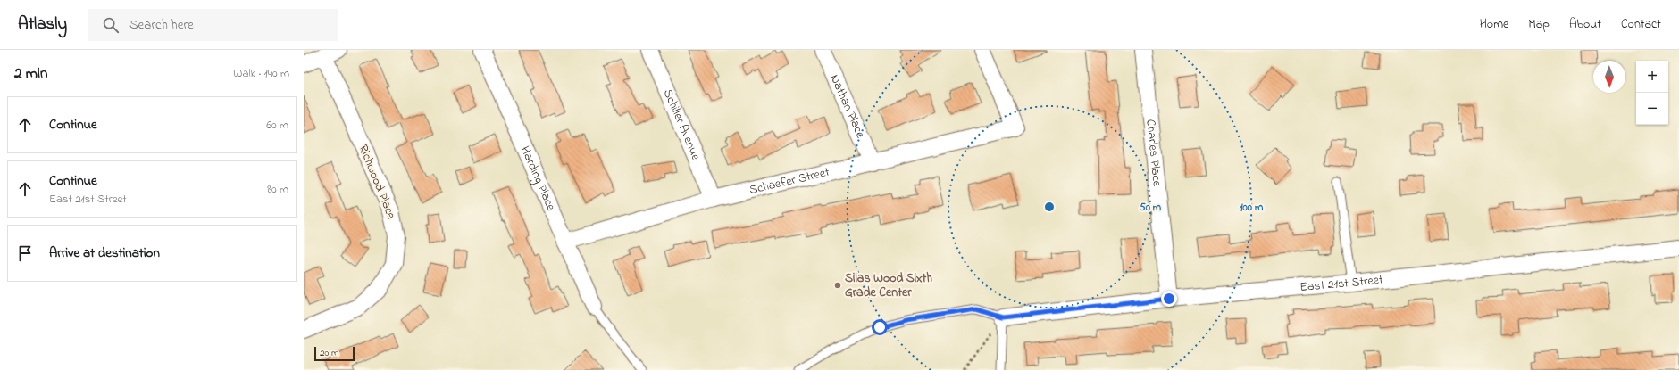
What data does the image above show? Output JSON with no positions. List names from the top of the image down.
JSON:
{
  "streets": {
    "street": [
      "Nathan Place",
      "Schiller Avenue",
      "Charles Place",
      "Harding Place",
      "Richwood Place",
      "Schaefer Street",
      "East 21st Street"
    ]
  },
  "crossings": [
    ["Nathan Place", "Schaefer Street"],
    ["Schiller Avenue", "Schaefer Street"],
    ["Charles Place", "East 21st Street"],
    ["Harding Place", "Schaefer Street"]
  ],
  "places": ["Silas Wood Sixth Grade Center"],
  "scale_bar": "20 m",
  "north": "bottom",
  "page": {
    "header": "Atlasly",
    "search": "Search here",
    "nav": [
      "Home",
      "Map",
      "About",
      "Contact"
    ],
    "heading": ["2 min", "Walk · 140 m"],
    "map_buttons": ["+", "−"],
    "list": [
      ["Continue", "60 m"],
      ["Continue", "East 21st Street", "80 m"],
      "Arrive at destination"
    ],
    "scale": "20 m"
  },
  "rings": ["50 m", "100 m"]
}
